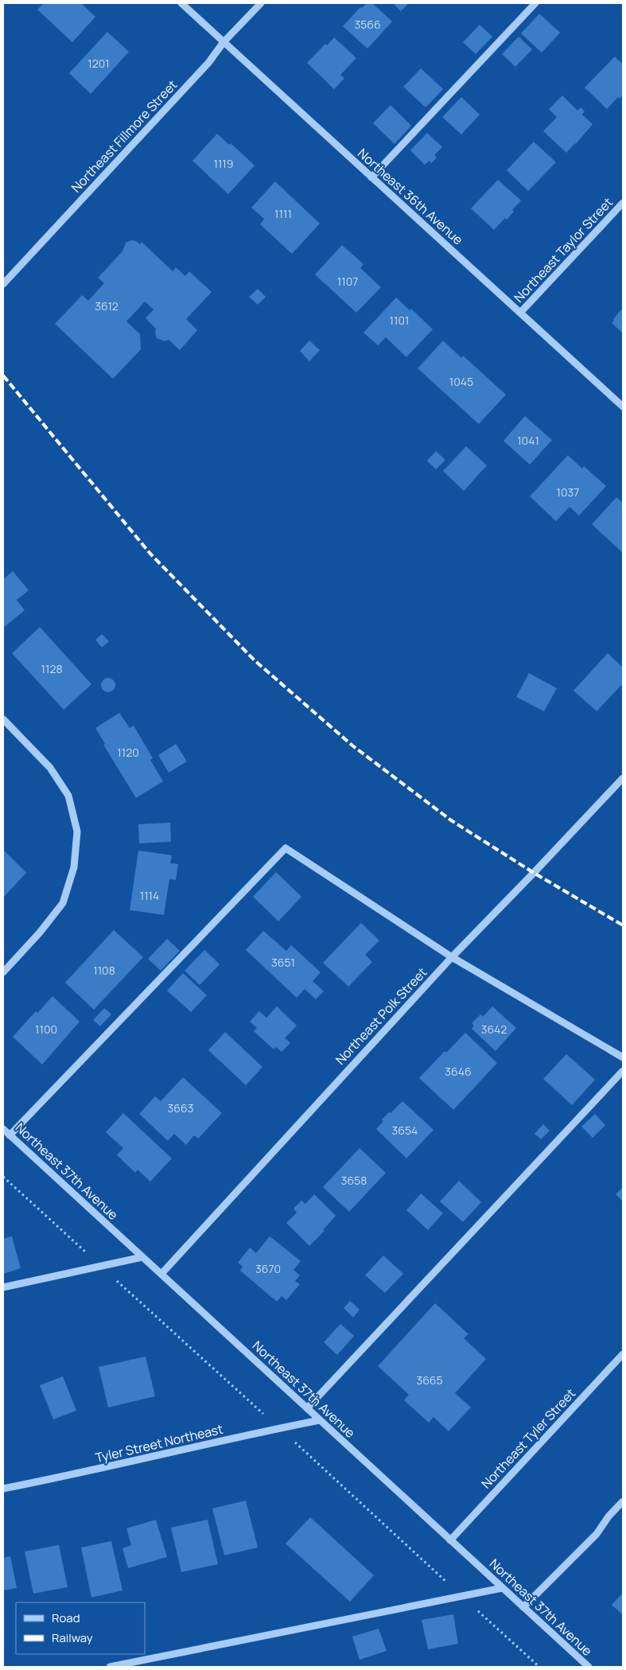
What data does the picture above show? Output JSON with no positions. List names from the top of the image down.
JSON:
{
  "streets": {
    "street": [
      "Northeast Fillmore Street",
      "Northeast 36th Avenue",
      "Northeast Taylor Street",
      "Northeast Polk Street",
      "Northeast 37th Avenue",
      "Northeast Tyler Street",
      "Tyler Street Northeast"
    ]
  },
  "crossings": [
    ["Northeast Fillmore Street", "Northeast 36th Avenue"],
    ["Northeast 36th Avenue", "Northeast Taylor Street"],
    ["Northeast Polk Street", "Northeast 37th Avenue"],
    ["Northeast 37th Avenue", "Northeast Tyler Street"],
    ["Northeast 37th Avenue", "Tyler Street Northeast"]
  ],
  "house_numbers": [
    "3566",
    "1201",
    "1119",
    "1111",
    "1107",
    "3612",
    "1101",
    "1045",
    "1041",
    "1037",
    "1128",
    "1120",
    "1114",
    "3651",
    "1108",
    "1100",
    "3642",
    "3646",
    "3663",
    "3654",
    "3658",
    "3670",
    "3665"
  ],
  "legend": ["Road", "Railway"]
}
